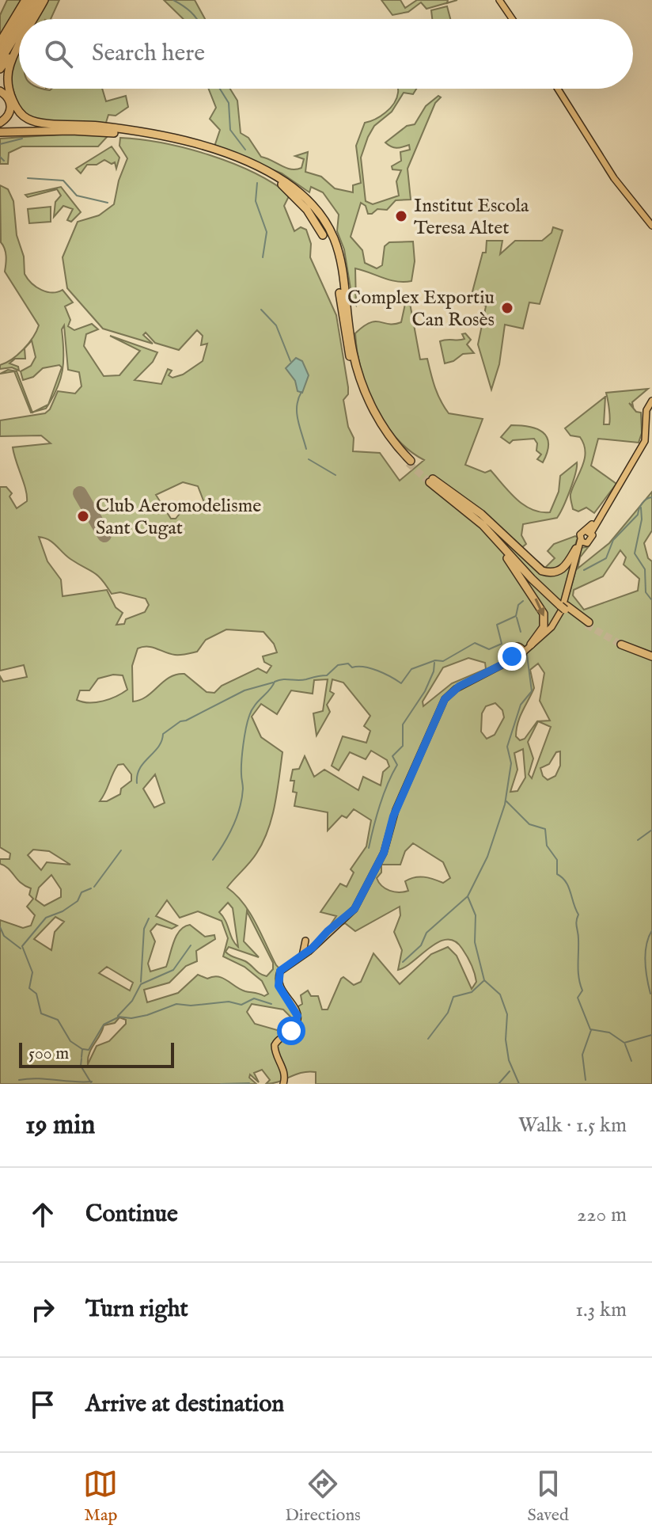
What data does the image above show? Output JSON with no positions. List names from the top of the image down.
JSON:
{
  "places": ["Institut Escola Teresa Altet", "Complex Exportiu Can Rosès", "Club Aeromodelisme Sant Cugat"],
  "scale_bar": "500 m",
  "page": {
    "search": "Search here",
    "scale": "500 m",
    "heading": ["19 min", "Walk · 1.5 km"],
    "list": [
      ["Continue", "220 m"],
      ["Turn right", "1.3 km"],
      "Arrive at destination"
    ],
    "nav": ["Map", "Directions", "Saved"]
  }
}
